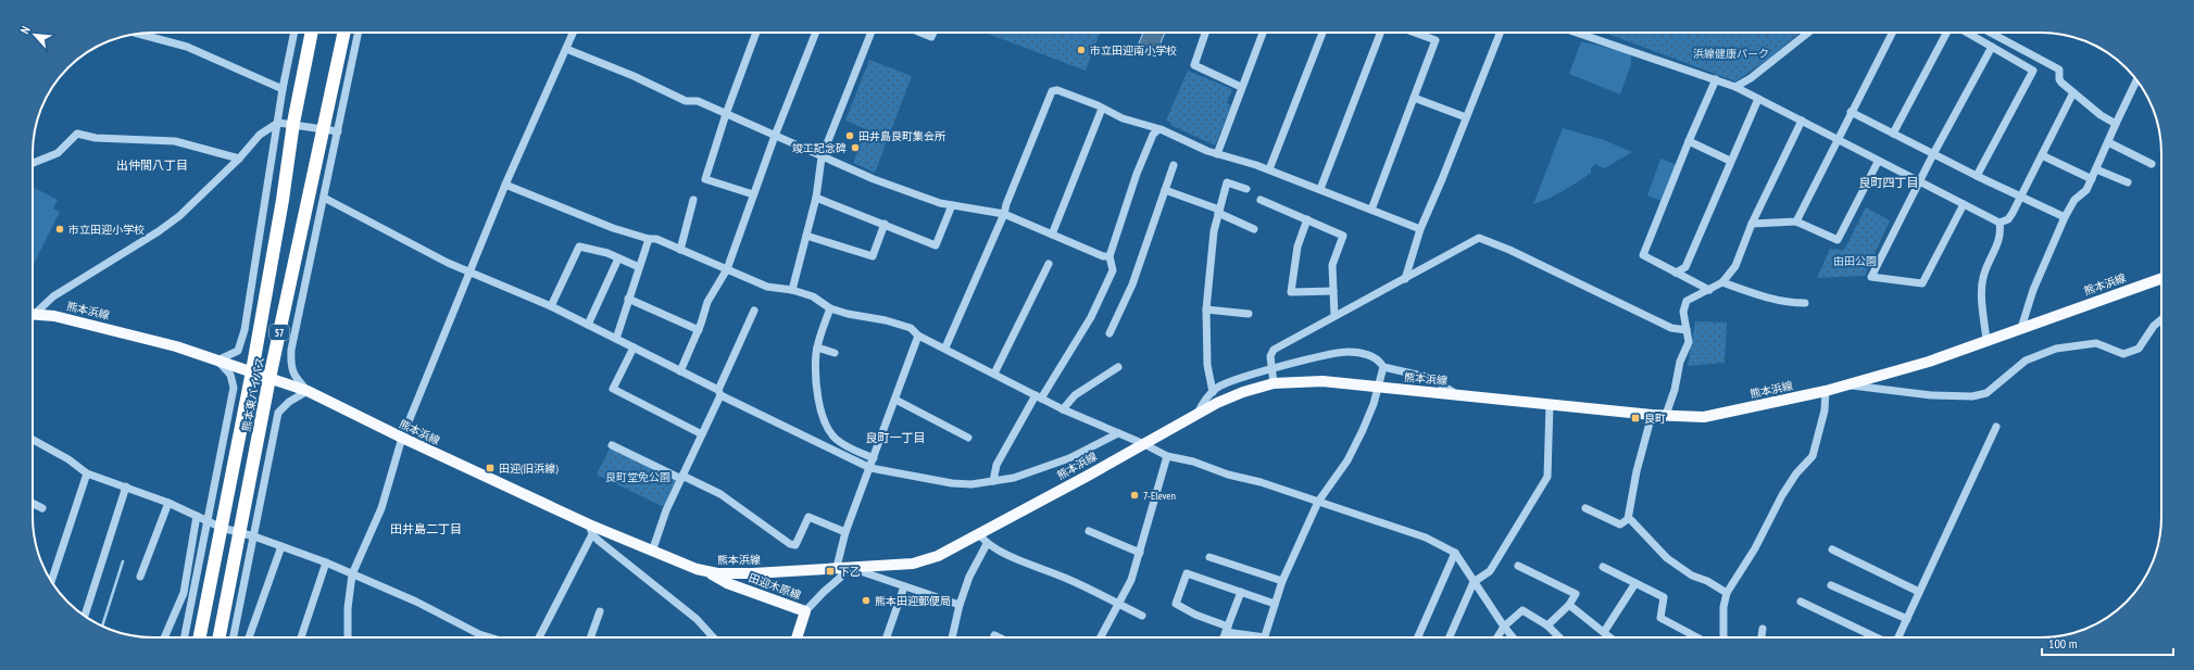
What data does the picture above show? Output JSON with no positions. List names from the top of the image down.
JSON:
{
  "streets": {
    "highway": ["57", "熊本東バイパス"],
    "main road": ["熊本浜線", "田迎木原線"]
  },
  "crossings": [
    ["熊本浜線", "熊本東バイパス"],
    ["熊本浜線", "田迎木原線"]
  ],
  "districts": [
    "出仲間八丁目",
    "良町四丁目",
    "良町一丁目",
    "田井島二丁目"
  ],
  "parks": ["浜線健康パーク", "由田公園", "良町堂免公園"],
  "places": {
    "other": [
      "市立田迎南小学校",
      "田井島良町集会所",
      "竣工記念碑",
      "市立田迎小学校",
      "7-Eleven",
      "熊本田迎郵便局"
    ],
    "transit": ["良町", "田迎(旧浜線)", "下乙"]
  },
  "scale_bar": "100 m",
  "north": "top left"
}
